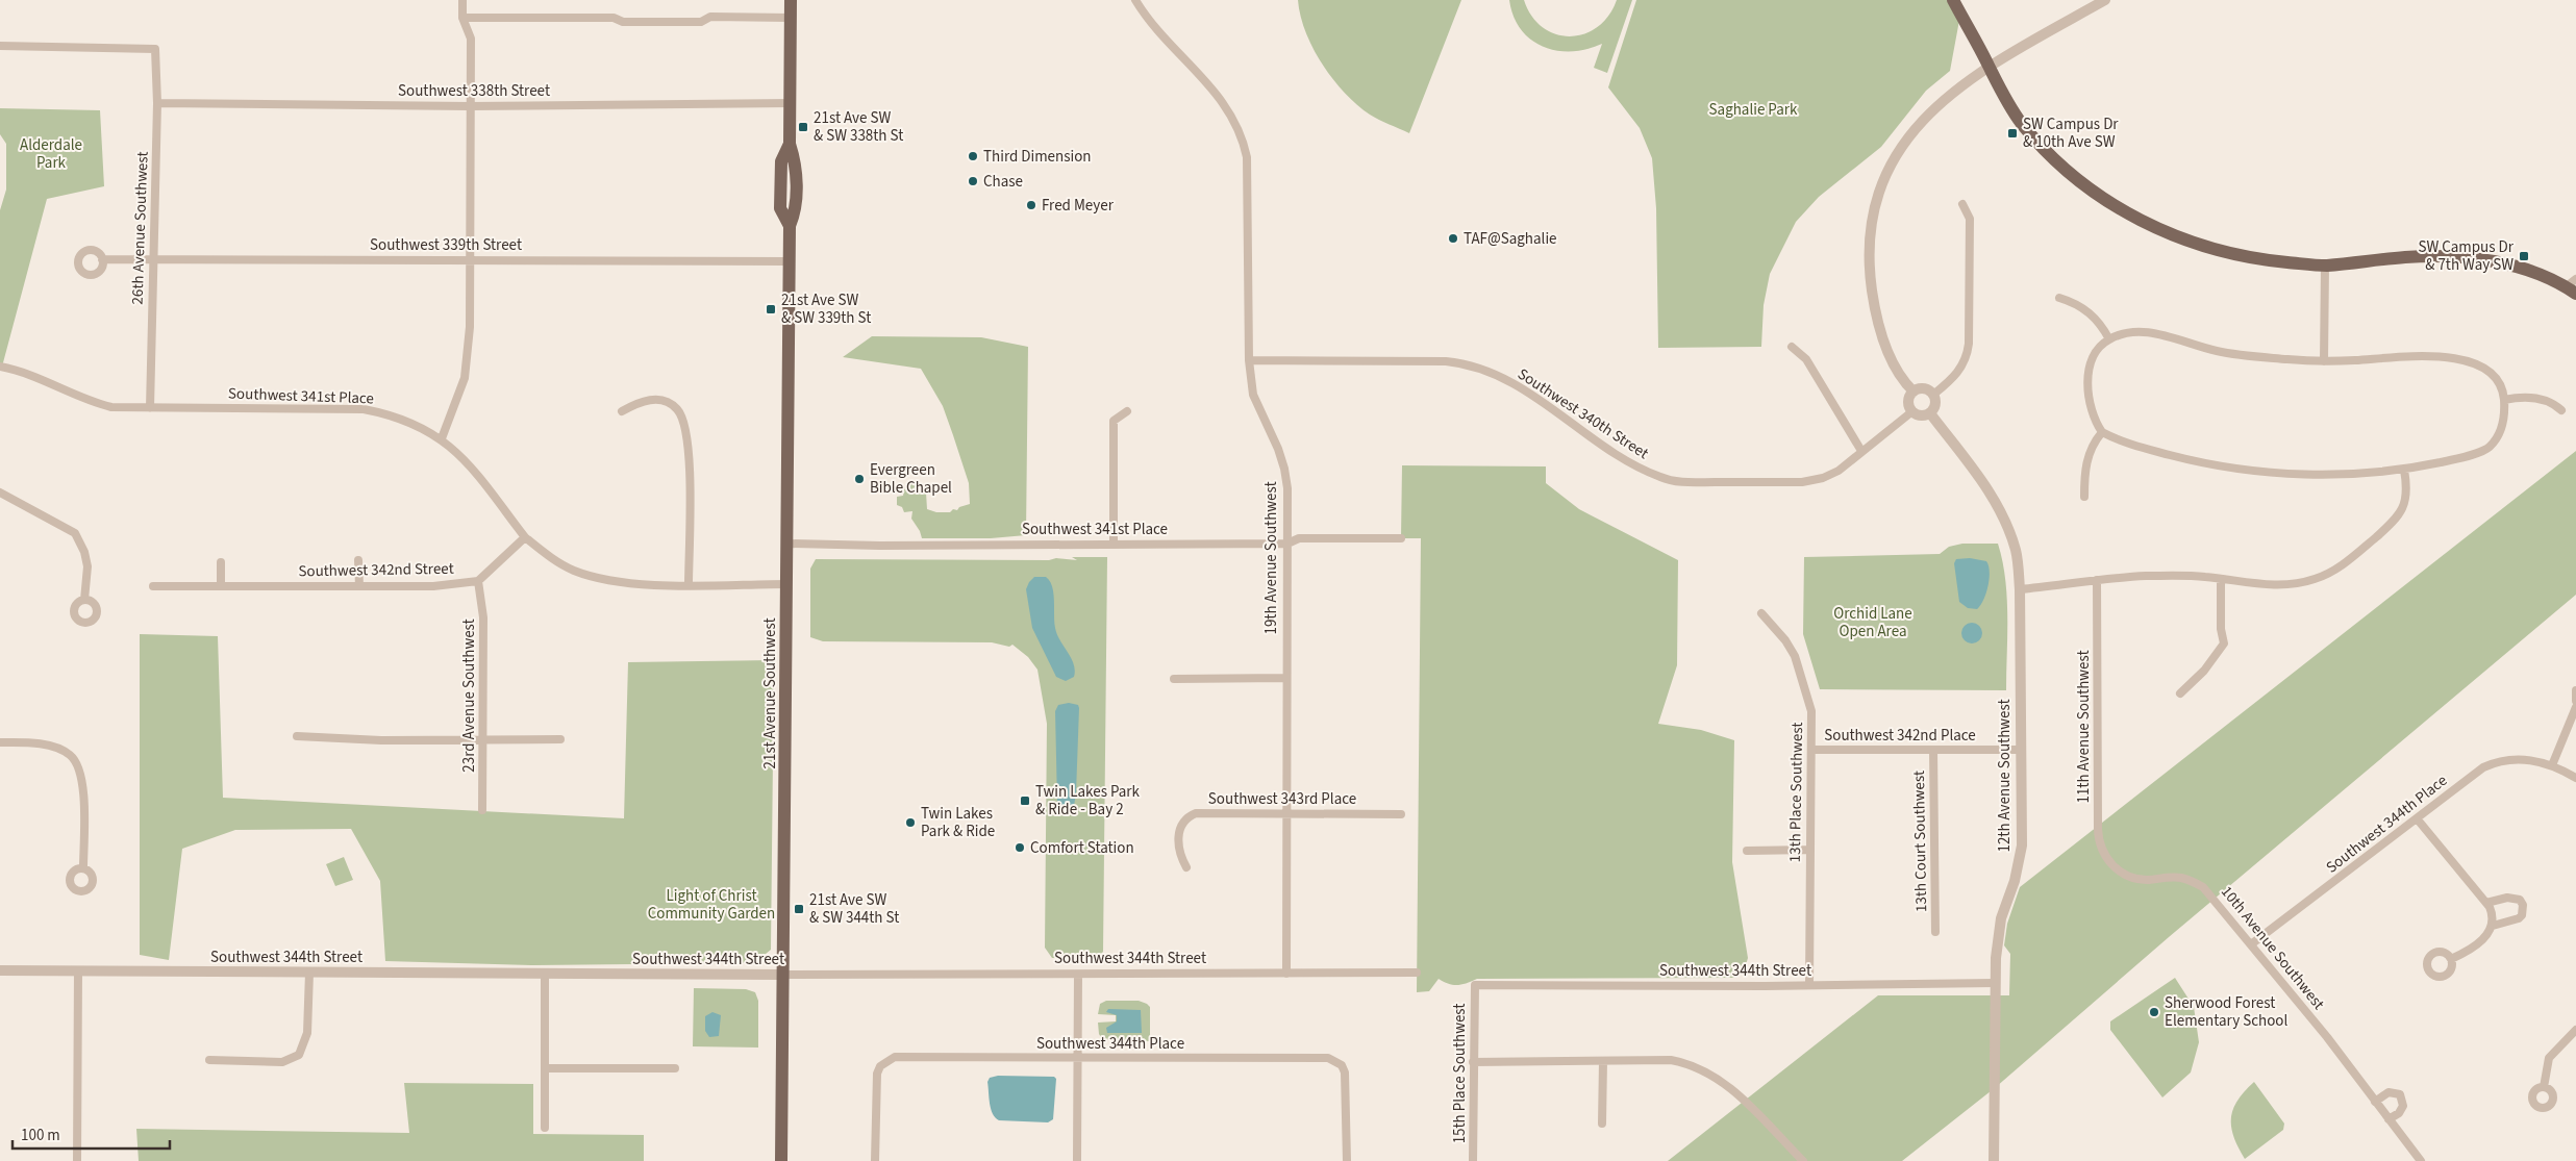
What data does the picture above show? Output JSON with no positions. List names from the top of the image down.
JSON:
{
  "streets": {
    "main road": ["21st Avenue Southwest"],
    "street": [
      "Southwest 338th Street",
      "26th Avenue Southwest",
      "Southwest 339th Street",
      "Southwest 341st Place",
      "Southwest 340th Street",
      "19th Avenue Southwest",
      "Southwest 342nd Street",
      "23rd Avenue Southwest",
      "11th Avenue Southwest",
      "Southwest 342nd Place",
      "12th Avenue Southwest",
      "13th Place Southwest",
      "Southwest 343rd Place",
      "Southwest 344th Place",
      "13th Court Southwest",
      "10th Avenue Southwest",
      "Southwest 344th Street",
      "15th Place Southwest"
    ]
  },
  "crossings": [
    ["Southwest 338th Street", "26th Avenue Southwest"],
    ["Southwest 338th Street", "21st Avenue Southwest"],
    ["26th Avenue Southwest", "Southwest 339th Street"],
    ["26th Avenue Southwest", "Southwest 341st Place"],
    ["Southwest 339th Street", "21st Avenue Southwest"],
    ["Southwest 341st Place", "19th Avenue Southwest"],
    ["Southwest 341st Place", "21st Avenue Southwest"],
    ["Southwest 340th Street", "19th Avenue Southwest"],
    ["Southwest 340th Street", "12th Avenue Southwest"],
    ["19th Avenue Southwest", "Southwest 343rd Place"],
    ["19th Avenue Southwest", "Southwest 344th Street"],
    ["Southwest 342nd Street", "23rd Avenue Southwest"],
    ["21st Avenue Southwest", "Southwest 344th Street"],
    ["11th Avenue Southwest", "10th Avenue Southwest"],
    ["Southwest 342nd Place", "12th Avenue Southwest"],
    ["Southwest 342nd Place", "13th Place Southwest"],
    ["Southwest 342nd Place", "13th Court Southwest"],
    ["12th Avenue Southwest", "Southwest 344th Street"],
    ["13th Place Southwest", "Southwest 344th Street"],
    ["Southwest 344th Place", "10th Avenue Southwest"],
    ["Southwest 344th Street", "15th Place Southwest"]
  ],
  "parks": [
    "Saghalie Park",
    "Alderdale Park",
    "Orchid Lane Open Area",
    "Light of Christ Community Garden"
  ],
  "places": {
    "transit": [
      "21st Ave SW & SW 338th St",
      "SW Campus Dr & 10th Ave SW",
      "SW Campus Dr & 7th Way SW",
      "21st Ave SW & SW 339th St",
      "Twin Lakes Park & Ride - Bay 2",
      "21st Ave SW & SW 344th St"
    ],
    "other": [
      "Third Dimension",
      "Chase",
      "Fred Meyer",
      "TAF@Saghalie",
      "Evergreen Bible Chapel",
      "Twin Lakes Park & Ride",
      "Comfort Station",
      "Sherwood Forest Elementary School"
    ]
  },
  "scale_bar": "100 m"
}
